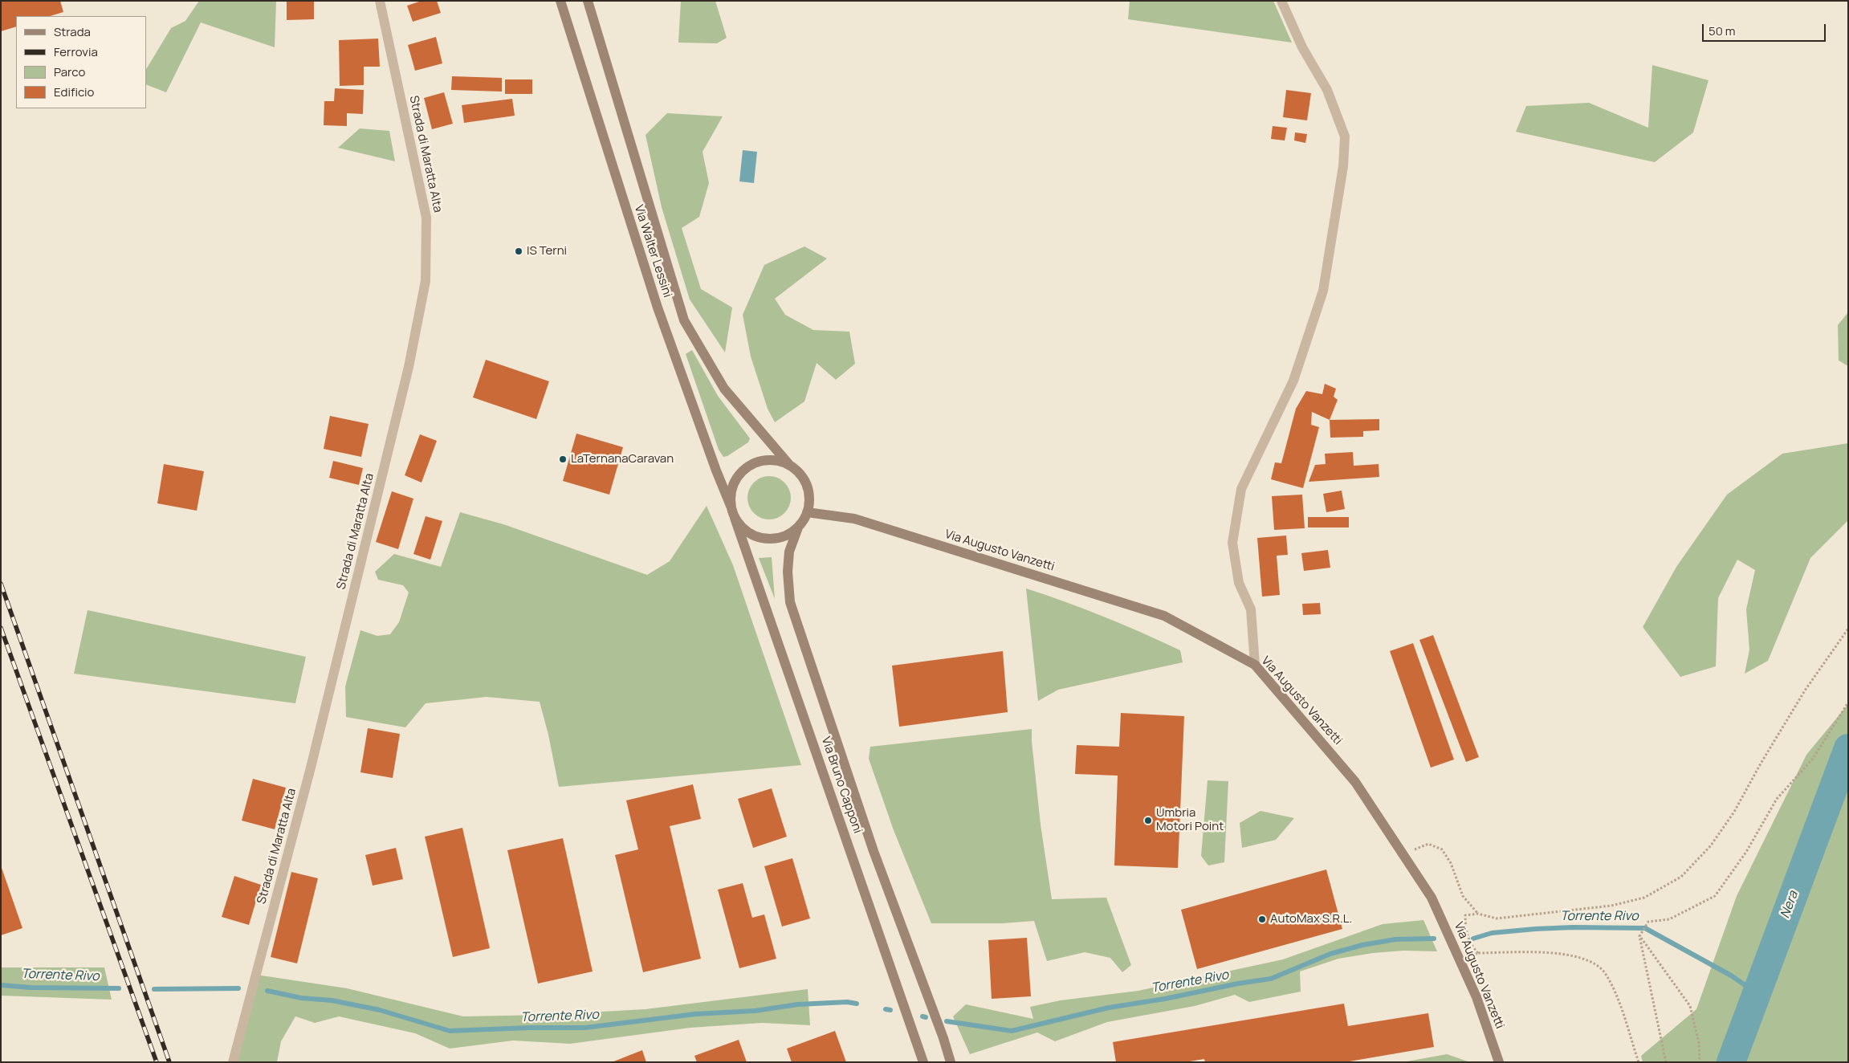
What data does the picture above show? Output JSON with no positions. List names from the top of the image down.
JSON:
{
  "streets": {
    "main road": ["Via Walter Lessini", "Via Augusto Vanzetti", "Via Bruno Capponi"],
    "street": ["Strada di Maratta Alta"]
  },
  "crossings": [
    ["Via Walter Lessini", "Via Augusto Vanzetti"],
    ["Via Walter Lessini", "Via Bruno Capponi"],
    ["Via Augusto Vanzetti", "Via Bruno Capponi"]
  ],
  "water": ["Nera", "Torrente Rivo"],
  "places": [
    "IS Terni",
    "LaTernanaCaravan",
    "Umbria Motori Point",
    "AutoMax S.R.L."
  ],
  "legend": [
    "Strada",
    "Ferrovia",
    "Parco",
    "Edificio"
  ],
  "scale_bar": "50 m"
}
